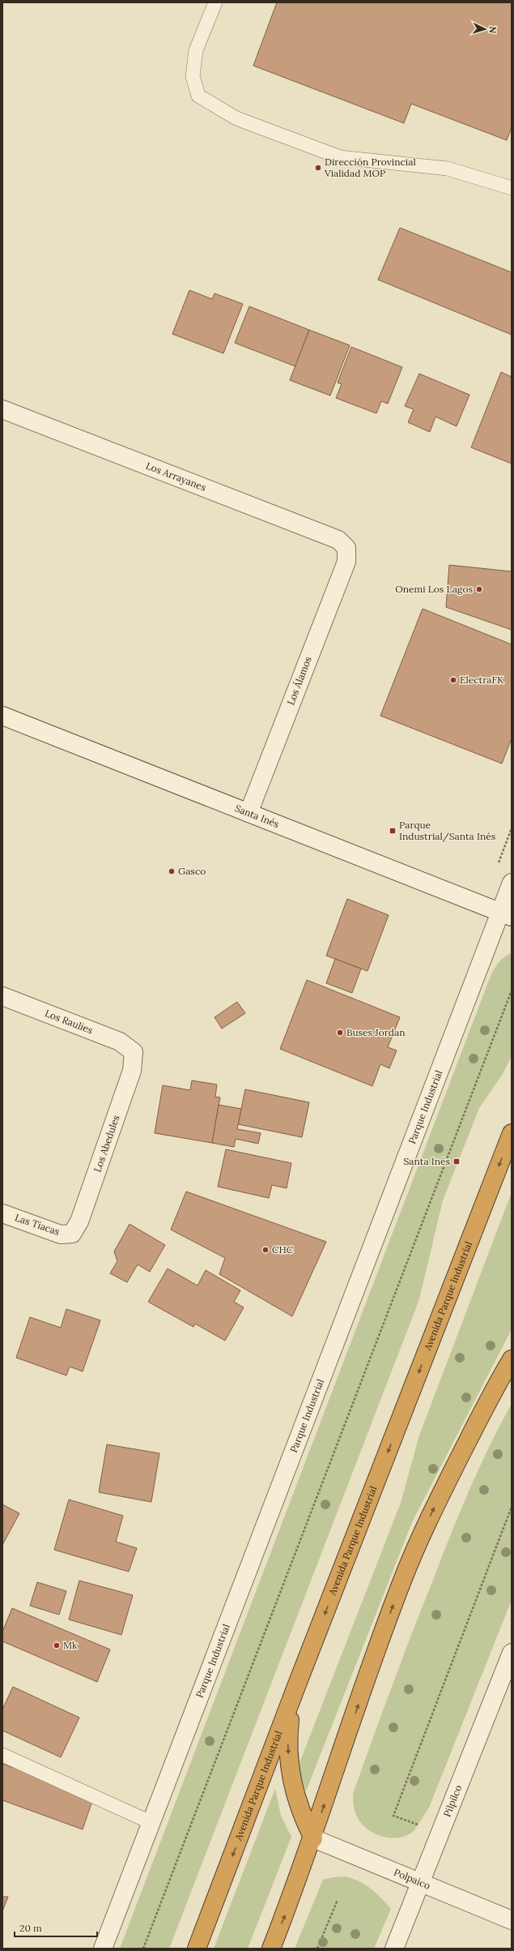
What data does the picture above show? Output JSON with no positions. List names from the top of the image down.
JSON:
{
  "streets": {
    "highway": ["Avenida Parque Industrial"],
    "street": [
      "Los Arrayanes",
      "Los Álamos",
      "Santa Inés",
      "Los Raulies",
      "Parque Industrial",
      "Los Abedules",
      "Las Tiacas",
      "Pilpilco",
      "Polpaico"
    ]
  },
  "crossings": [
    ["Los Arrayanes", "Los Álamos"],
    ["Los Álamos", "Santa Inés"],
    ["Santa Inés", "Parque Industrial"],
    ["Los Raulies", "Los Abedules"],
    ["Los Abedules", "Las Tiacas"],
    ["Pilpilco", "Polpaico"]
  ],
  "places": {
    "other": [
      "Dirección Provincial Vialidad MOP",
      "Onemi Los Lagos",
      "ElectraFK",
      "Gasco",
      "Buses Jordan",
      "CHC",
      "Mk"
    ],
    "transit": ["Parque Industrial/Santa Inés", "Santa Inés"]
  },
  "scale_bar": "20 m",
  "north": "right"
}
